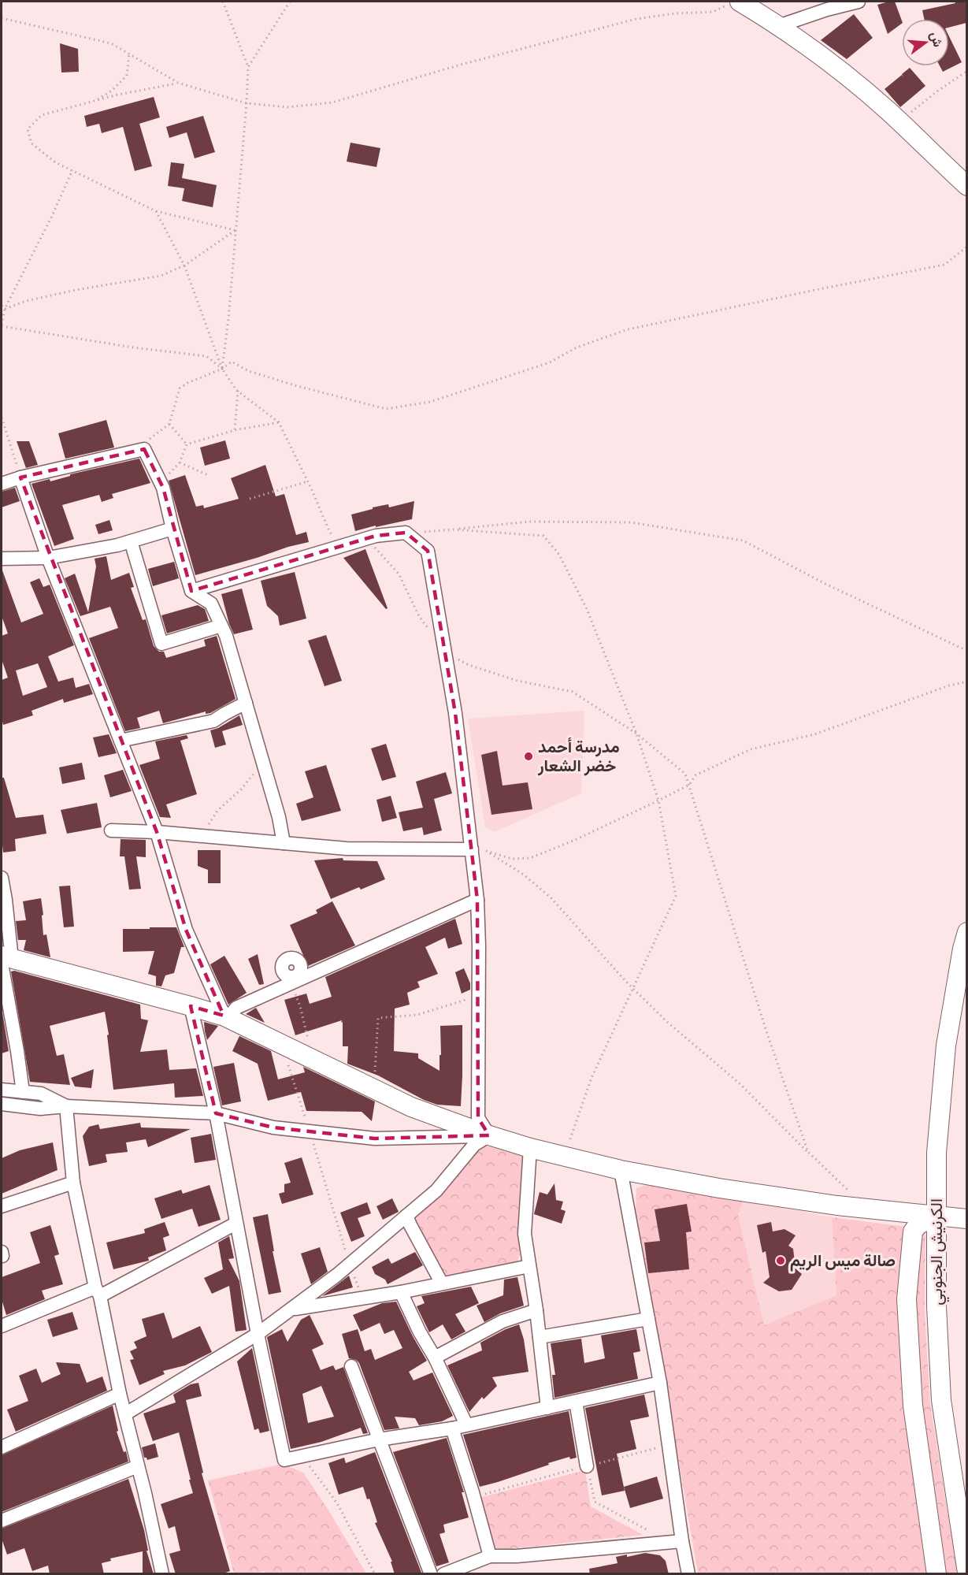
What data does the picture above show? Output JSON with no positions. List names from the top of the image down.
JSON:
{
  "streets": {
    "street": ["الكرنيش الجنوبي"]
  },
  "places": ["مدرسة أحمد خضر الشعار", "صالة ميس الريم"],
  "north": "right"
}
